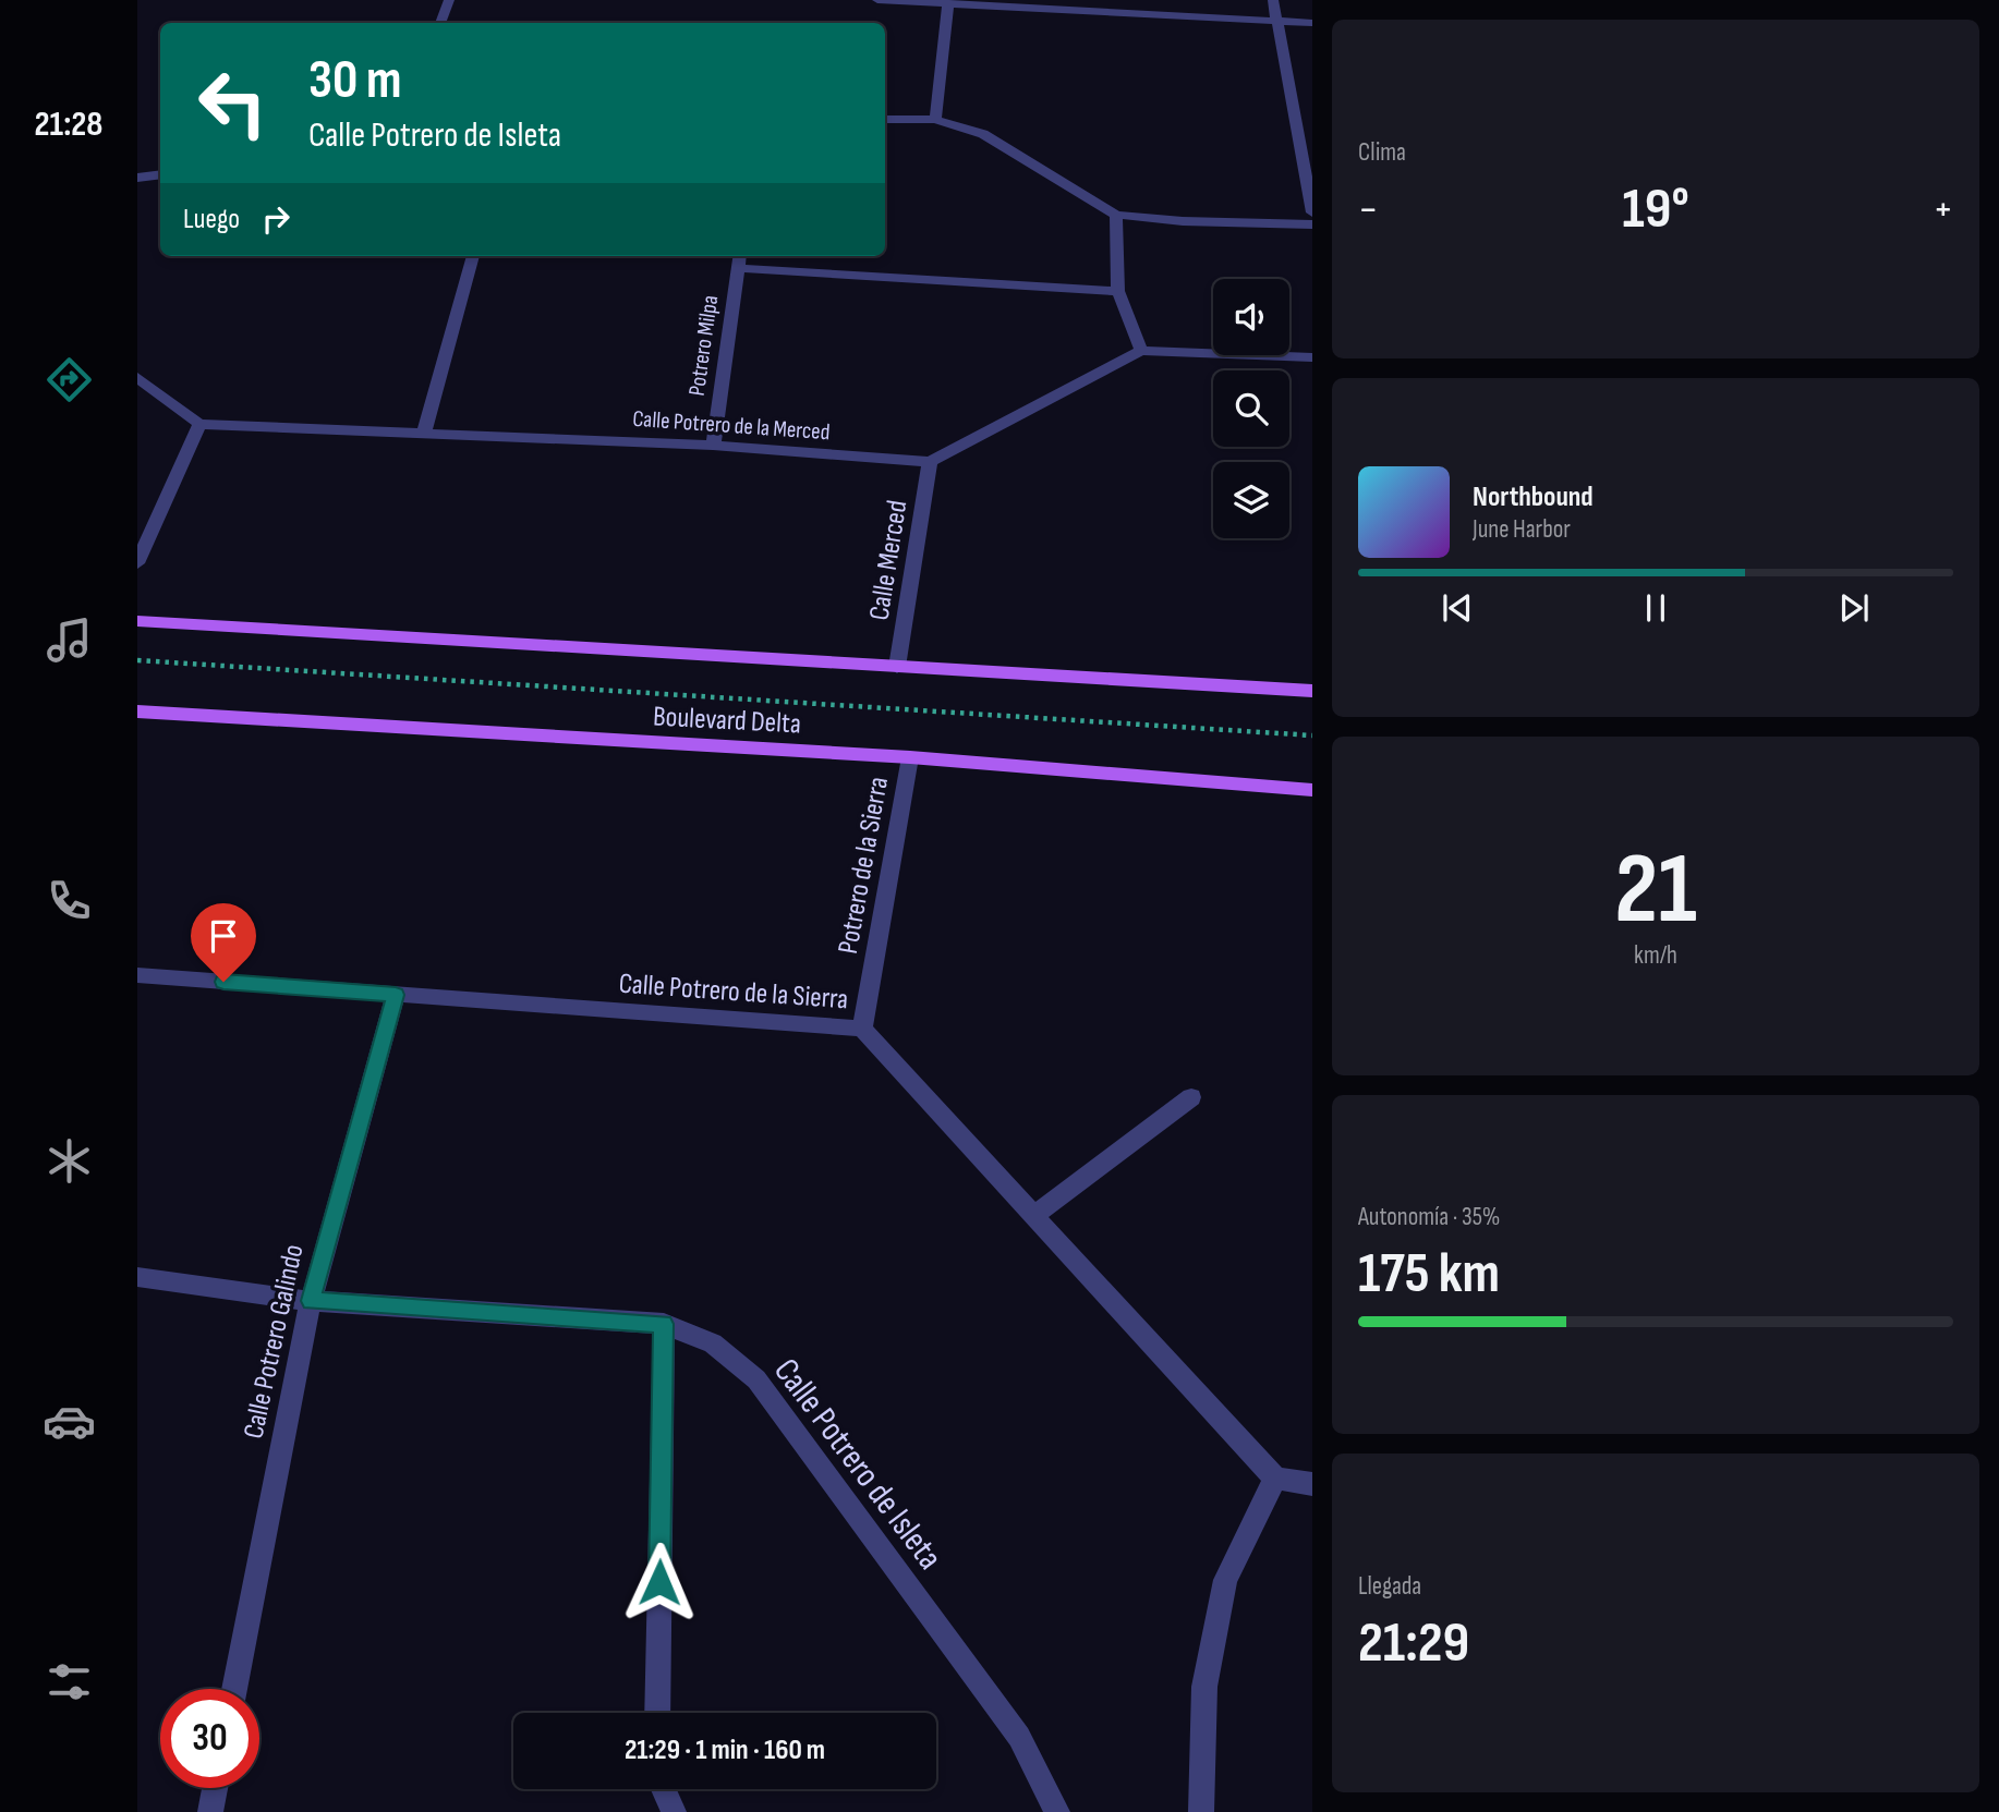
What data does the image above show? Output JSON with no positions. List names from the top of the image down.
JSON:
{
  "streets": {
    "main road": ["Boulevard Delta"],
    "street": [
      "Potrero Milpa",
      "Calle Potrero de la Merced",
      "Calle Merced",
      "Potrero de la Sierra",
      "Calle Potrero de la Sierra",
      "Calle Potrero Galindo",
      "Calle Potrero de Isleta"
    ]
  },
  "crossings": [
    ["Potrero Milpa", "Calle Potrero de la Merced"],
    ["Calle Potrero de la Merced", "Calle Merced"],
    ["Boulevard Delta", "Potrero de la Sierra"],
    ["Potrero de la Sierra", "Calle Potrero de la Sierra"],
    ["Calle Potrero de la Sierra", "Calle Potrero Galindo"],
    ["Calle Potrero Galindo", "Calle Potrero de Isleta"]
  ],
  "page": {
    "tabs": "21:28",
    "tile": [
      "Clima",
      ["21", "km/h"],
      ["Autonomía · 35%", "175 km"],
      ["Llegada", "21:29"]
    ],
    "turn": ["30 m", "Calle Potrero de Isleta"],
    "heat": ["−", "19°", "+"],
    "then": "Luego",
    "song": ["Northbound", "June Harbor"],
    "limit": "30",
    "trip": "21:29 · 1 min · 160 m"
  }
}
